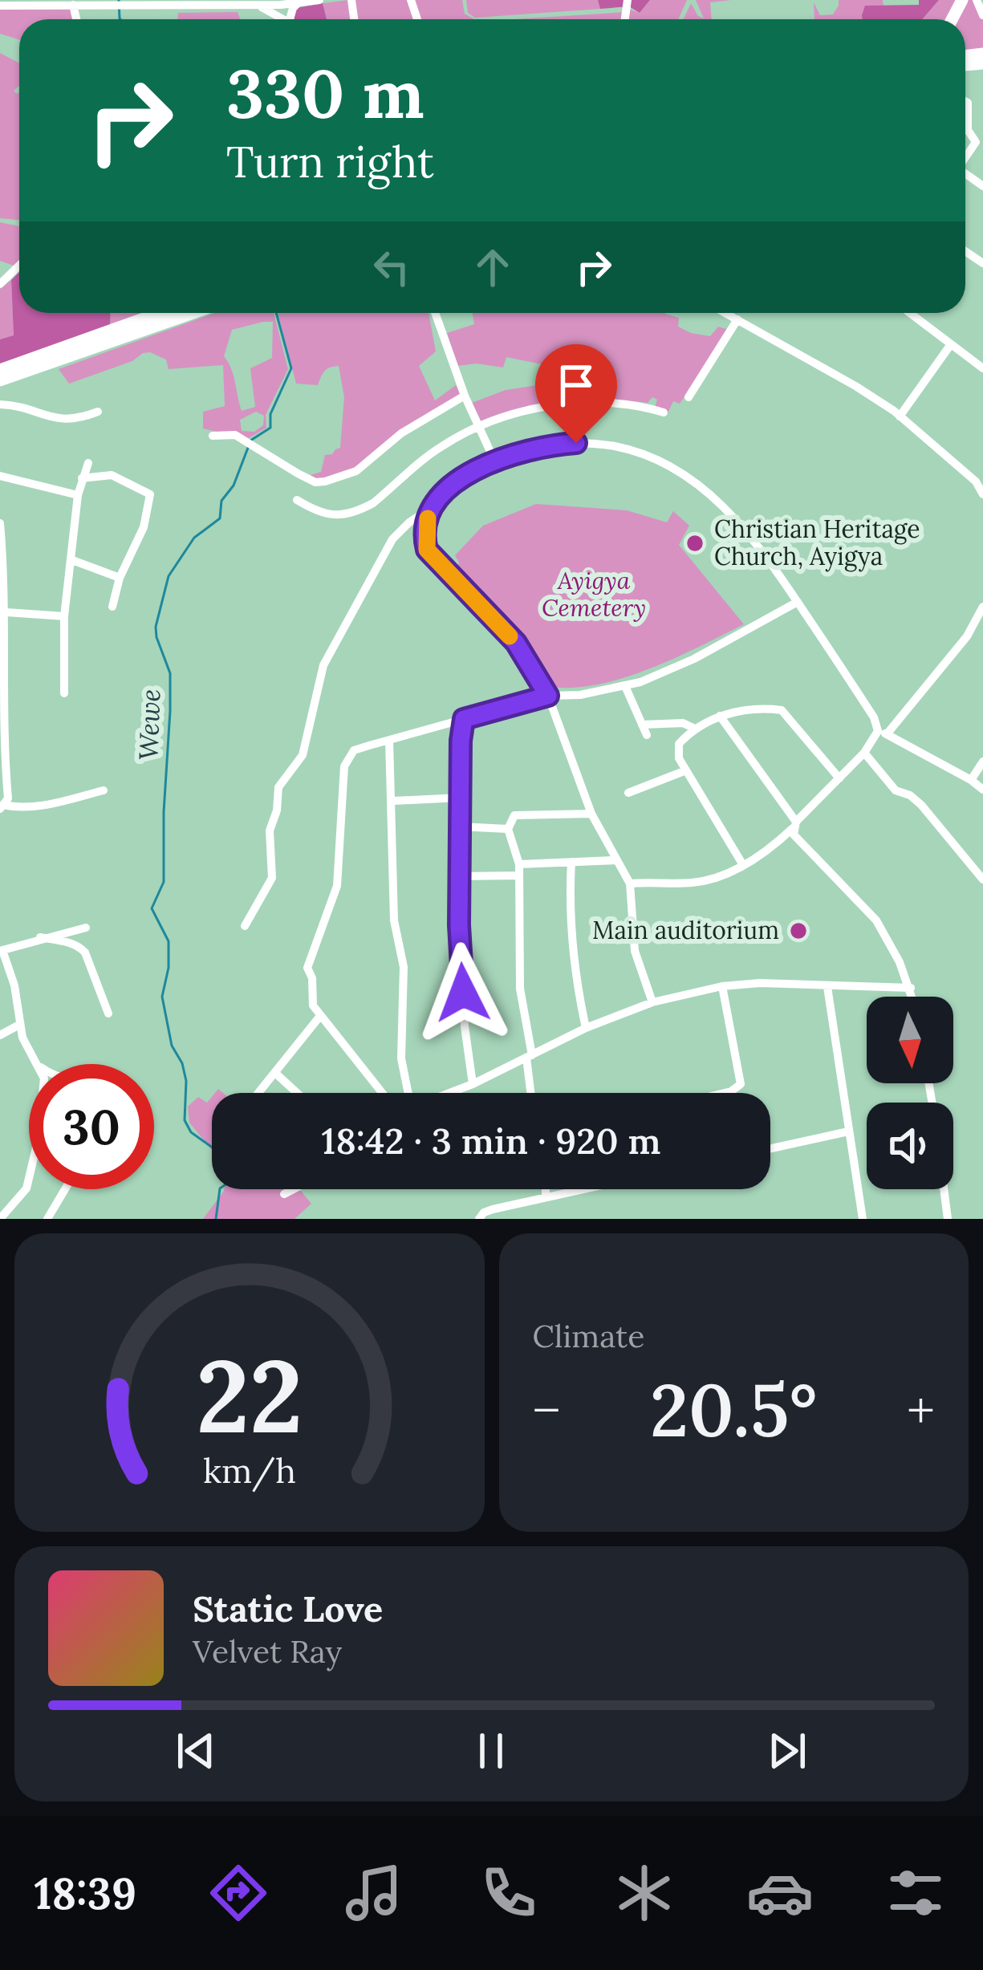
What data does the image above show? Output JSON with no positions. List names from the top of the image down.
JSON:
{
  "water": ["Wewe"],
  "parks": ["Ayigya Cemetery"],
  "places": ["Christian Heritage Church, Ayigya", "Main auditorium"],
  "north": "bottom",
  "page": {
    "turn": ["330 m", "Turn right"],
    "limit": "30",
    "trip": "18:42 · 3 min · 920 m",
    "tile": "Climate",
    "heat": ["−", "20.5°", "+"],
    "song": ["Static Love", "Velvet Ray"],
    "tabs": "18:39",
    "gauge": ["22", "km/h"]
  }
}
